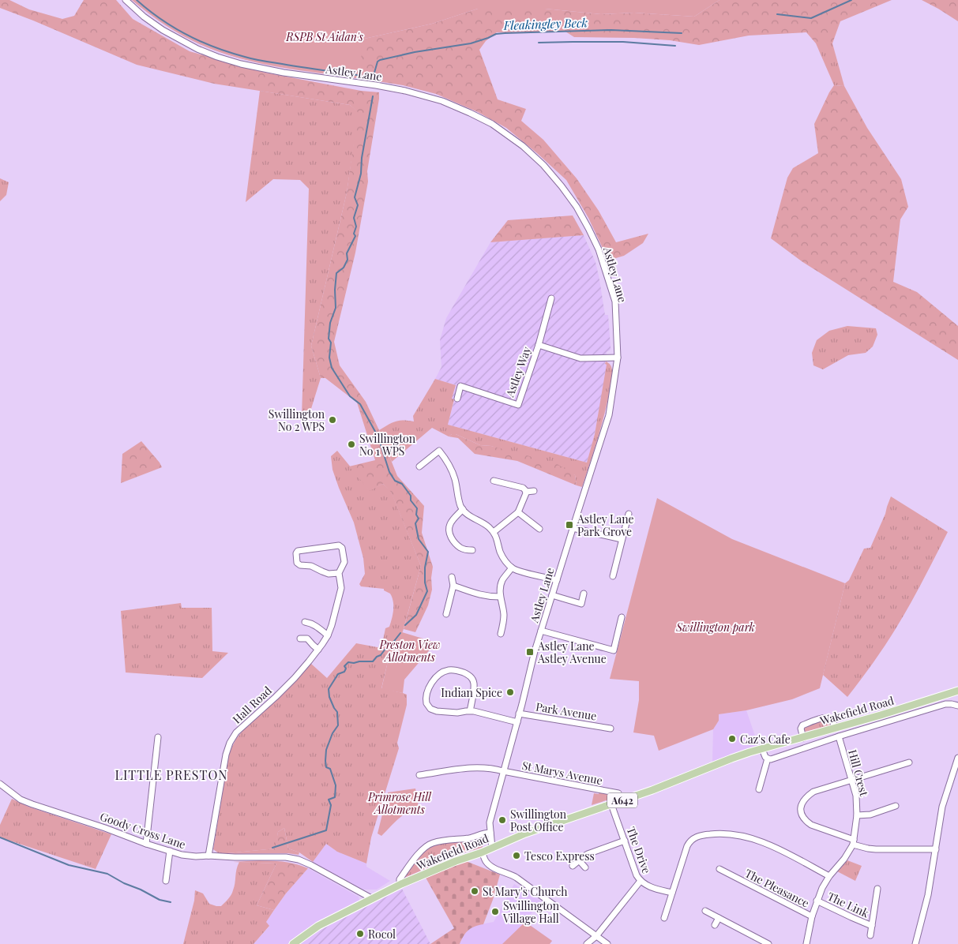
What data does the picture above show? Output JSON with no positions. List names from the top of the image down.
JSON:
{
  "streets": {
    "main road": ["Wakefield Road", "A642"],
    "street": [
      "Astley Lane",
      "Astley Way",
      "Hall Road",
      "Park Avenue",
      "St Marys Avenue",
      "Hill Crest",
      "Goody Cross Lane",
      "The Drive",
      "The Pleasance",
      "The Link"
    ]
  },
  "crossings": [
    ["Astley Lane", "Astley Way"],
    ["Astley Lane", "Wakefield Road"],
    ["Astley Lane", "Park Avenue"],
    ["Astley Lane", "St Marys Avenue"],
    ["Hall Road", "Goody Cross Lane"],
    ["Wakefield Road", "St Marys Avenue"],
    ["Wakefield Road", "Hill Crest"],
    ["Wakefield Road", "Goody Cross Lane"],
    ["Wakefield Road", "The Drive"],
    ["Hill Crest", "The Pleasance"],
    ["Hill Crest", "The Link"]
  ],
  "districts": ["LITTLE PRESTON"],
  "water": ["Fleakingley Beck"],
  "parks": [
    "RSPB St Aidan's",
    "Swillington park",
    "Preston View Allotments",
    "Primrose Hill Allotments"
  ],
  "places": {
    "other": [
      "Swillington No 2 WPS",
      "Swillington No 1 WPS",
      "Indian Spice",
      "Caz's Cafe",
      "Swillington Post Office",
      "Tesco Express",
      "St Mary's Church",
      "Swillington Village Hall",
      "Rocol"
    ],
    "transit": ["Astley Lane Park Grove", "Astley Lane Astley Avenue"]
  }
}
